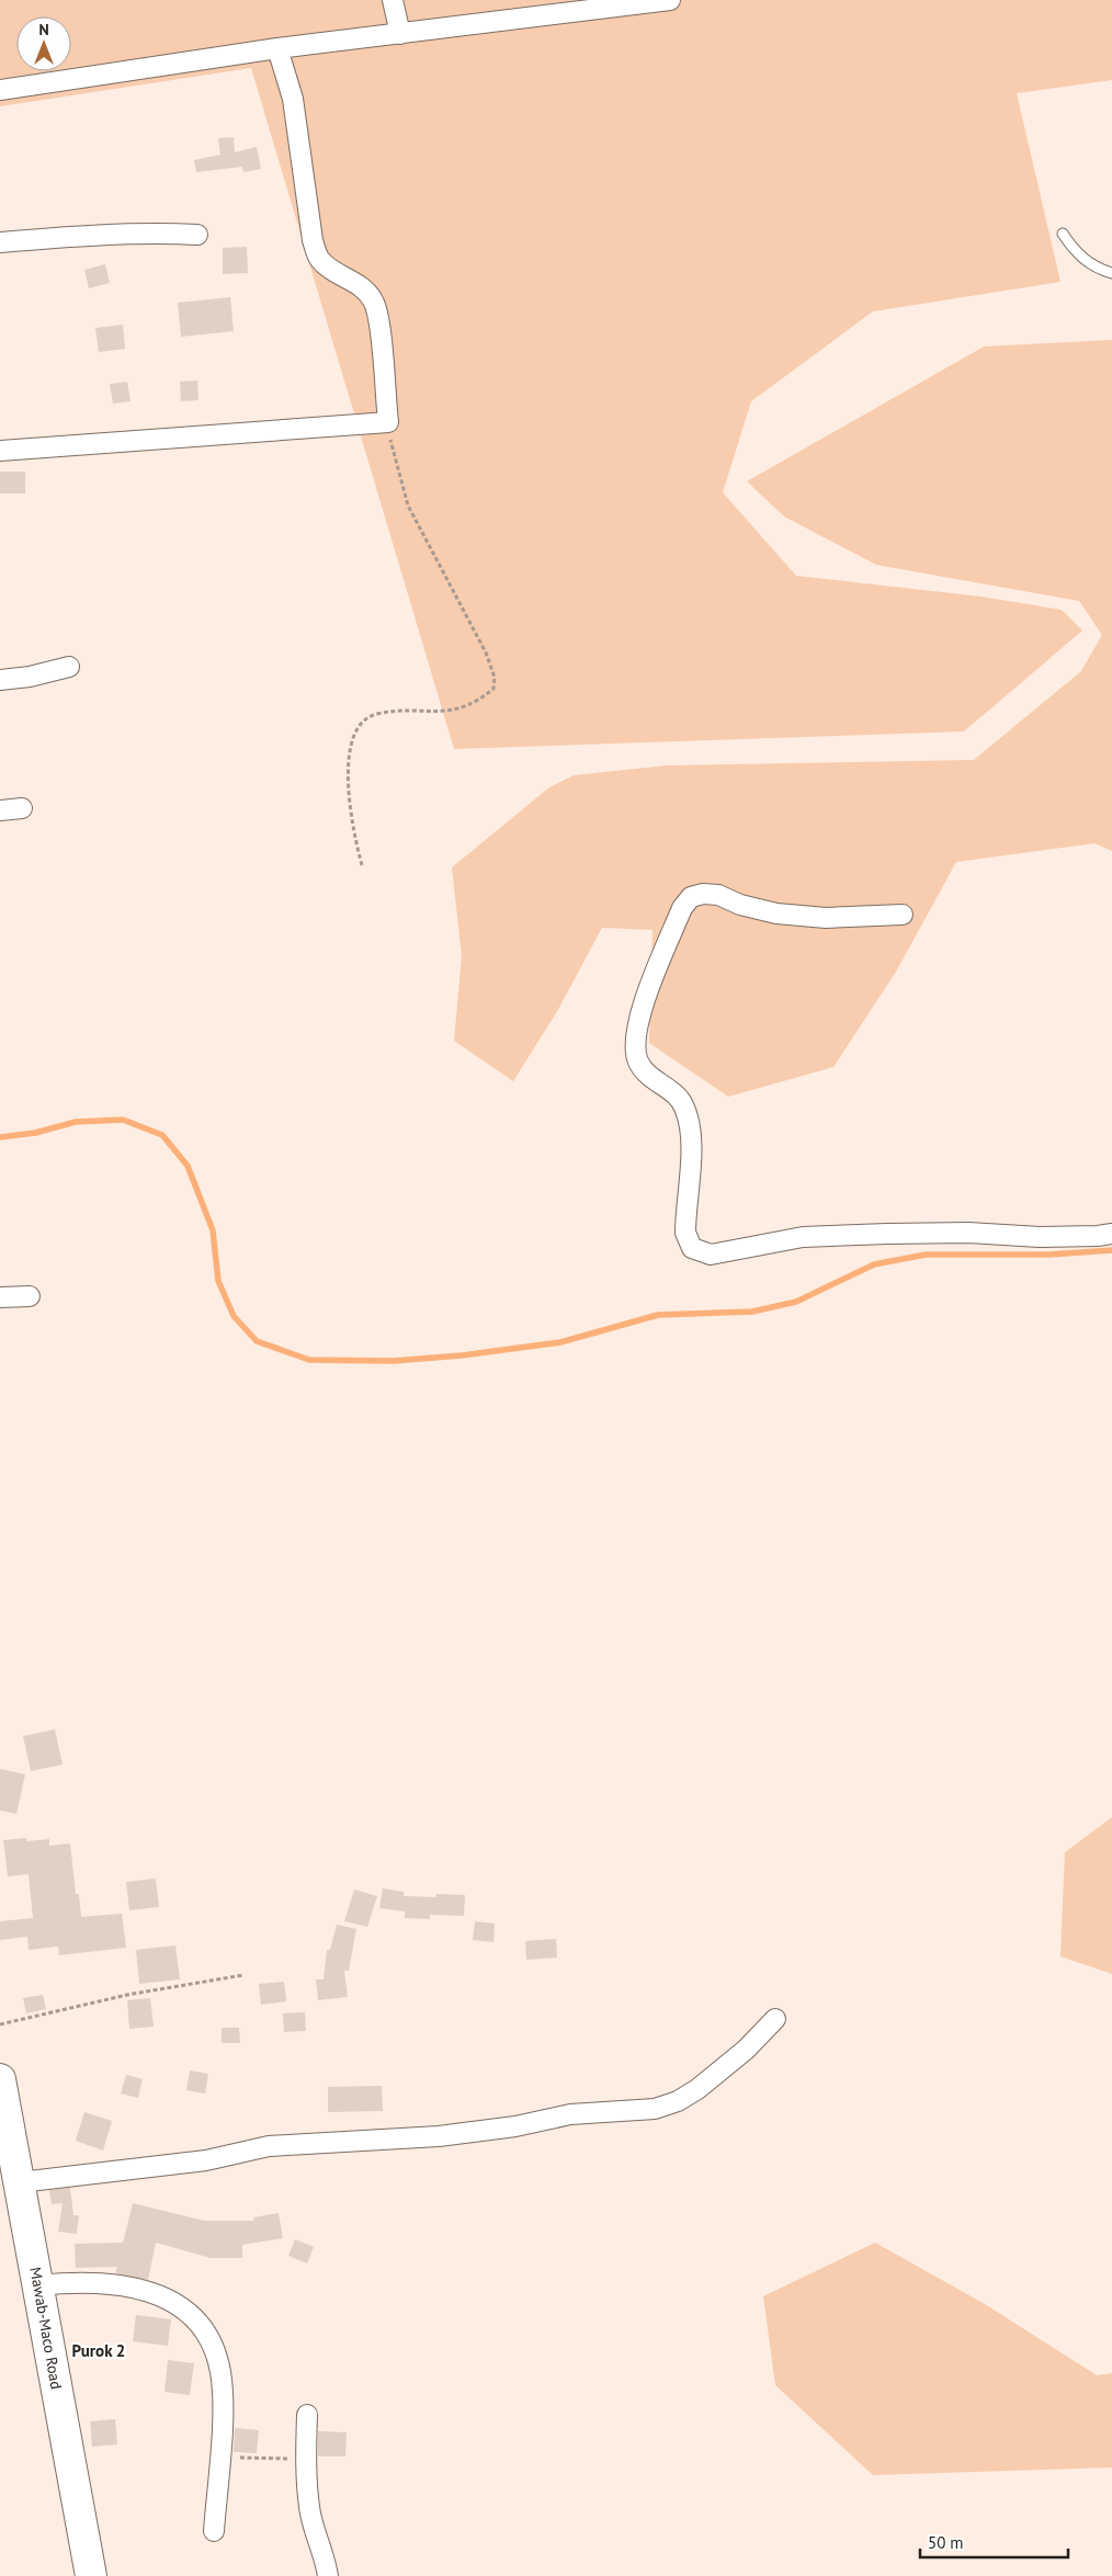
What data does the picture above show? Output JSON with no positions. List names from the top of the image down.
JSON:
{
  "streets": {
    "main road": ["Mawab-Maco Road"]
  },
  "districts": ["Purok 2"],
  "scale_bar": "50 m",
  "north": "top"
}
